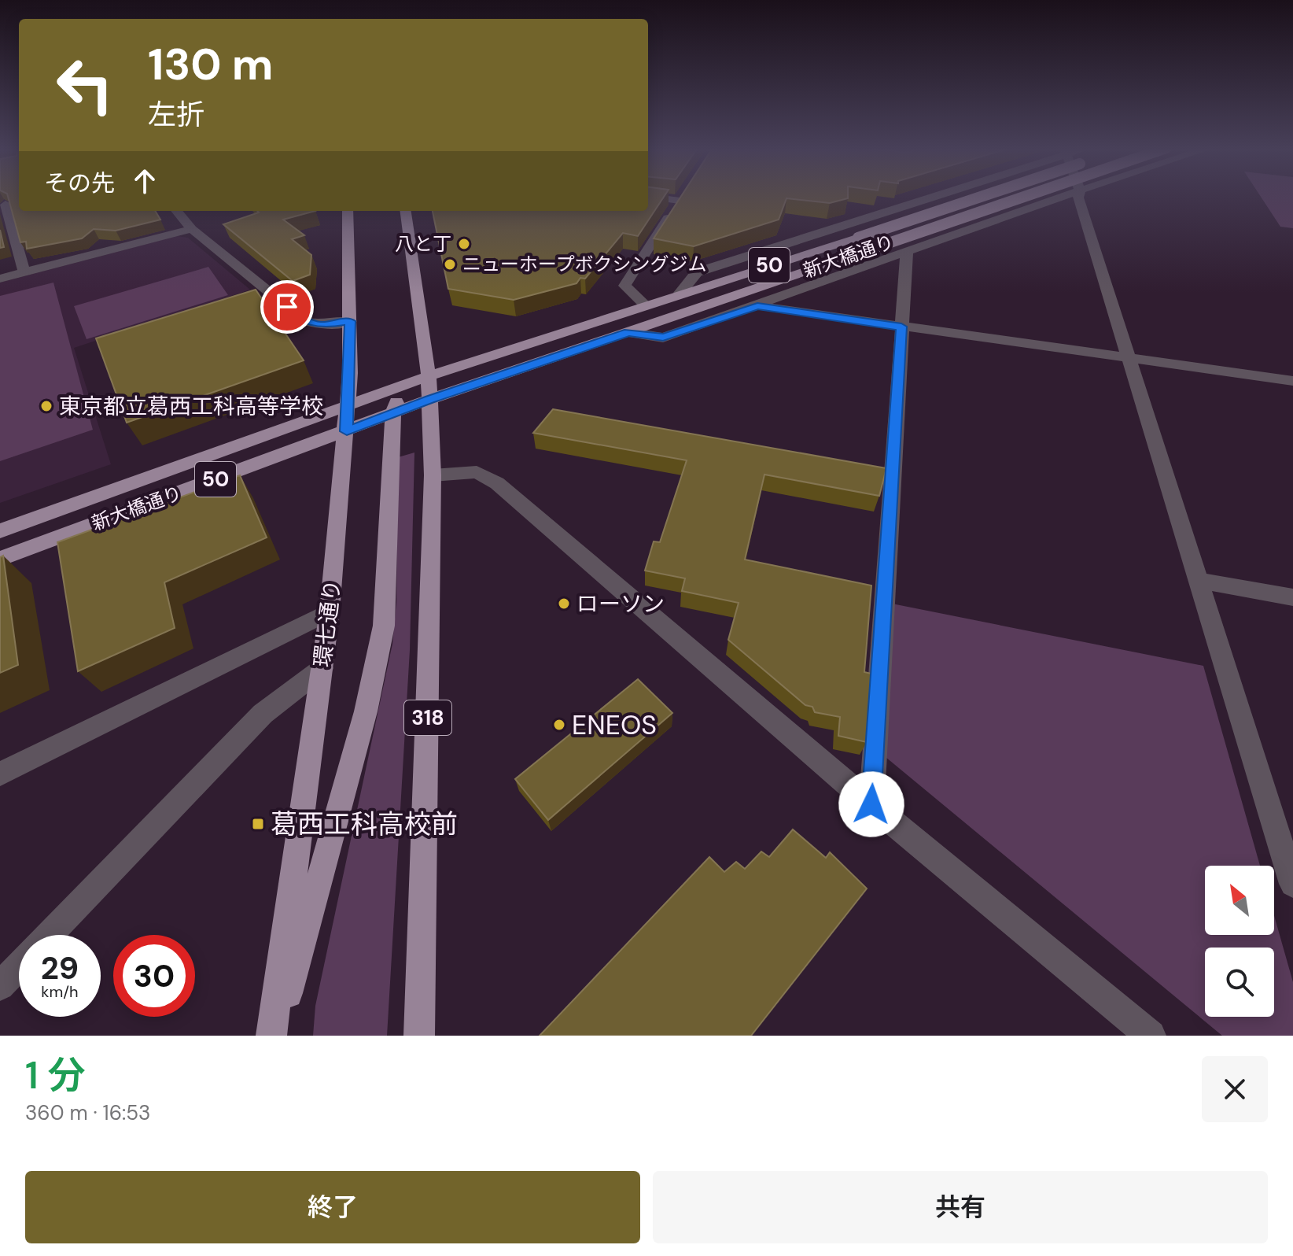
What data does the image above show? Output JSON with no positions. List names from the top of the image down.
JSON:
{
  "streets": {
    "main road": [
      "新大橋通り",
      "50",
      "環七通り",
      "318"
    ]
  },
  "crossings": [
    ["新大橋通り", "環七通り"],
    ["新大橋通り", "318"]
  ],
  "places": {
    "other": [
      "八と丁",
      "ニューホープボクシングジム",
      "東京都立葛西工科高等学校",
      "ローソン",
      "ENEOS"
    ],
    "transit": ["葛西工科高校前"]
  },
  "north": "top left",
  "page": {
    "turn": ["130 m", "左折"],
    "then": "その先",
    "speed": "29 km/h",
    "limit": "30",
    "heading": ["1 分", "360 m · 16:53"],
    "buttons": ["終了", "共有"]
  }
}
